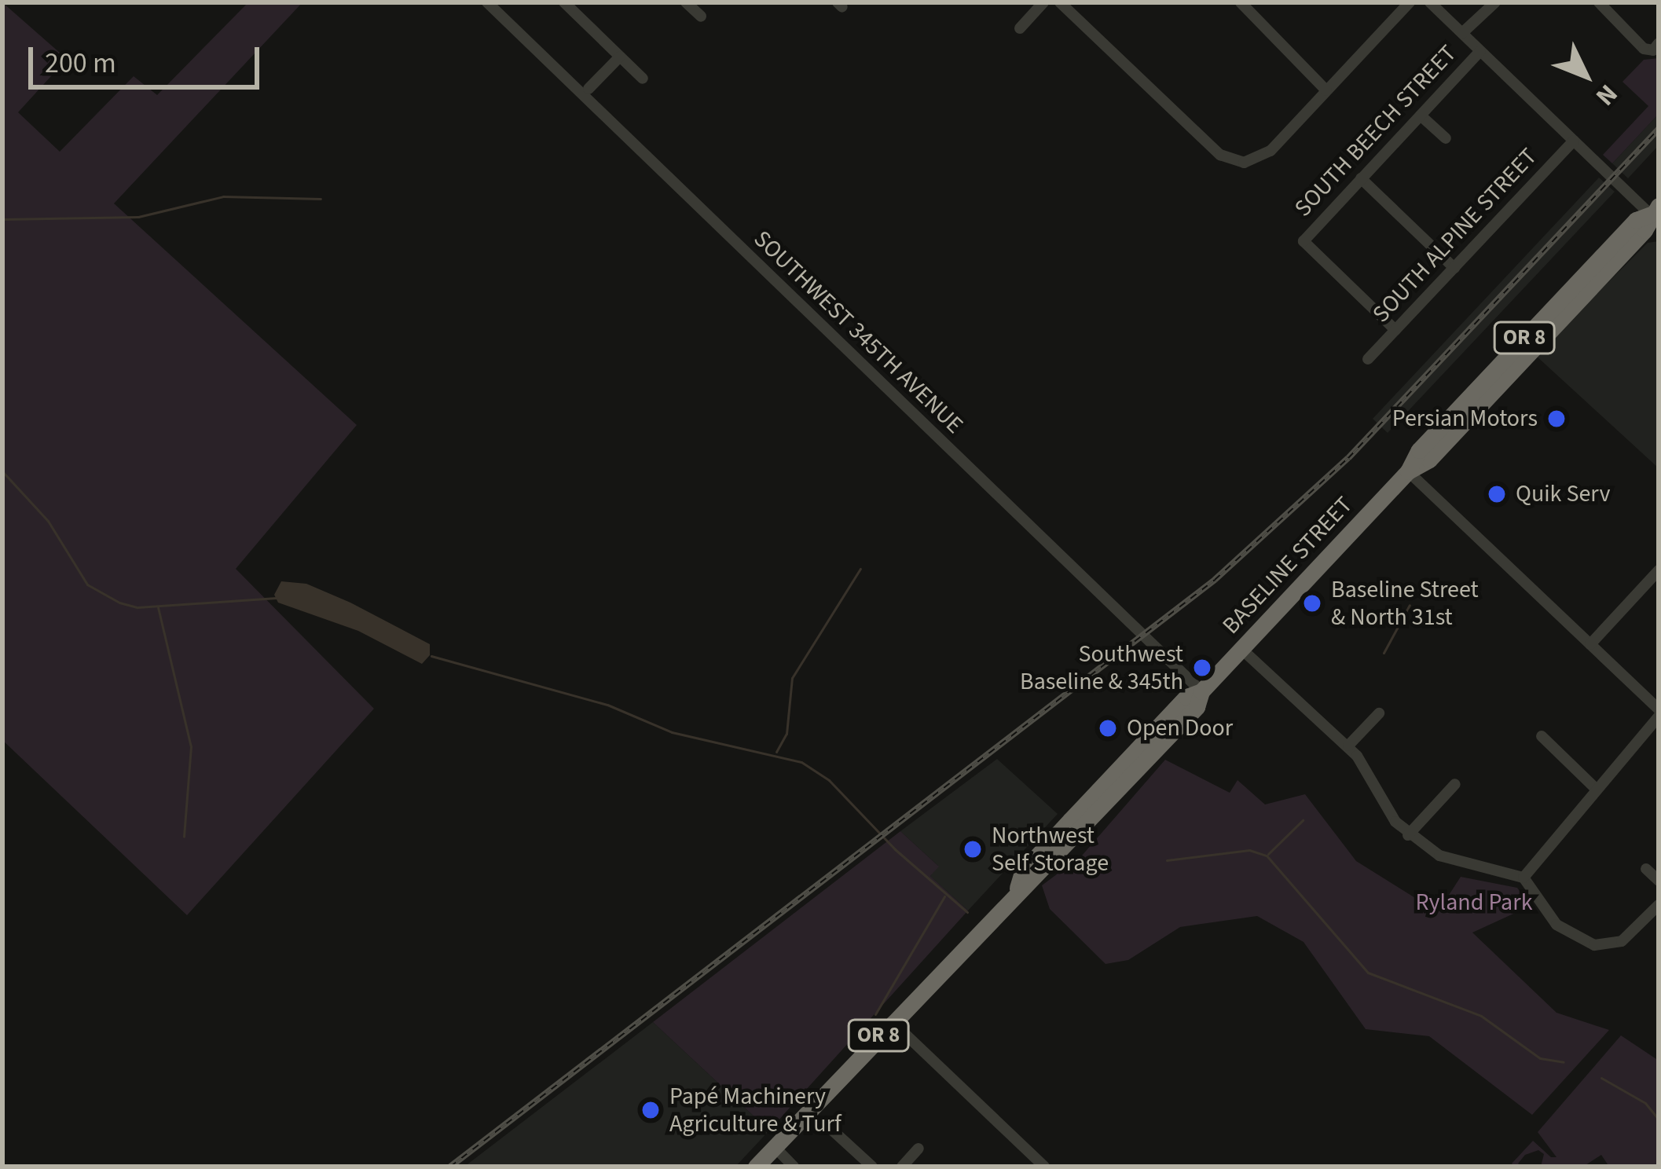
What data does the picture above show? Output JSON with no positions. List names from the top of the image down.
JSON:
{
  "streets": {
    "highway": ["OR 8", "BASELINE STREET"],
    "street": ["SOUTH BEECH STREET", "SOUTH ALPINE STREET", "SOUTHWEST 345TH AVENUE"]
  },
  "crossings": [
    ["SOUTH BEECH STREET", "SOUTH ALPINE STREET"],
    ["SOUTHWEST 345TH AVENUE", "BASELINE STREET"],
    ["OR 8", "BASELINE STREET"]
  ],
  "parks": ["Ryland Park"],
  "places": [
    "Persian Motors",
    "Quik Serv",
    "Baseline Street & North 31st",
    "Southwest Baseline & 345th",
    "Open Door",
    "Northwest Self Storage",
    "Papé Machinery Agriculture & Turf"
  ],
  "scale_bar": "200 m",
  "north": "bottom right"
}
